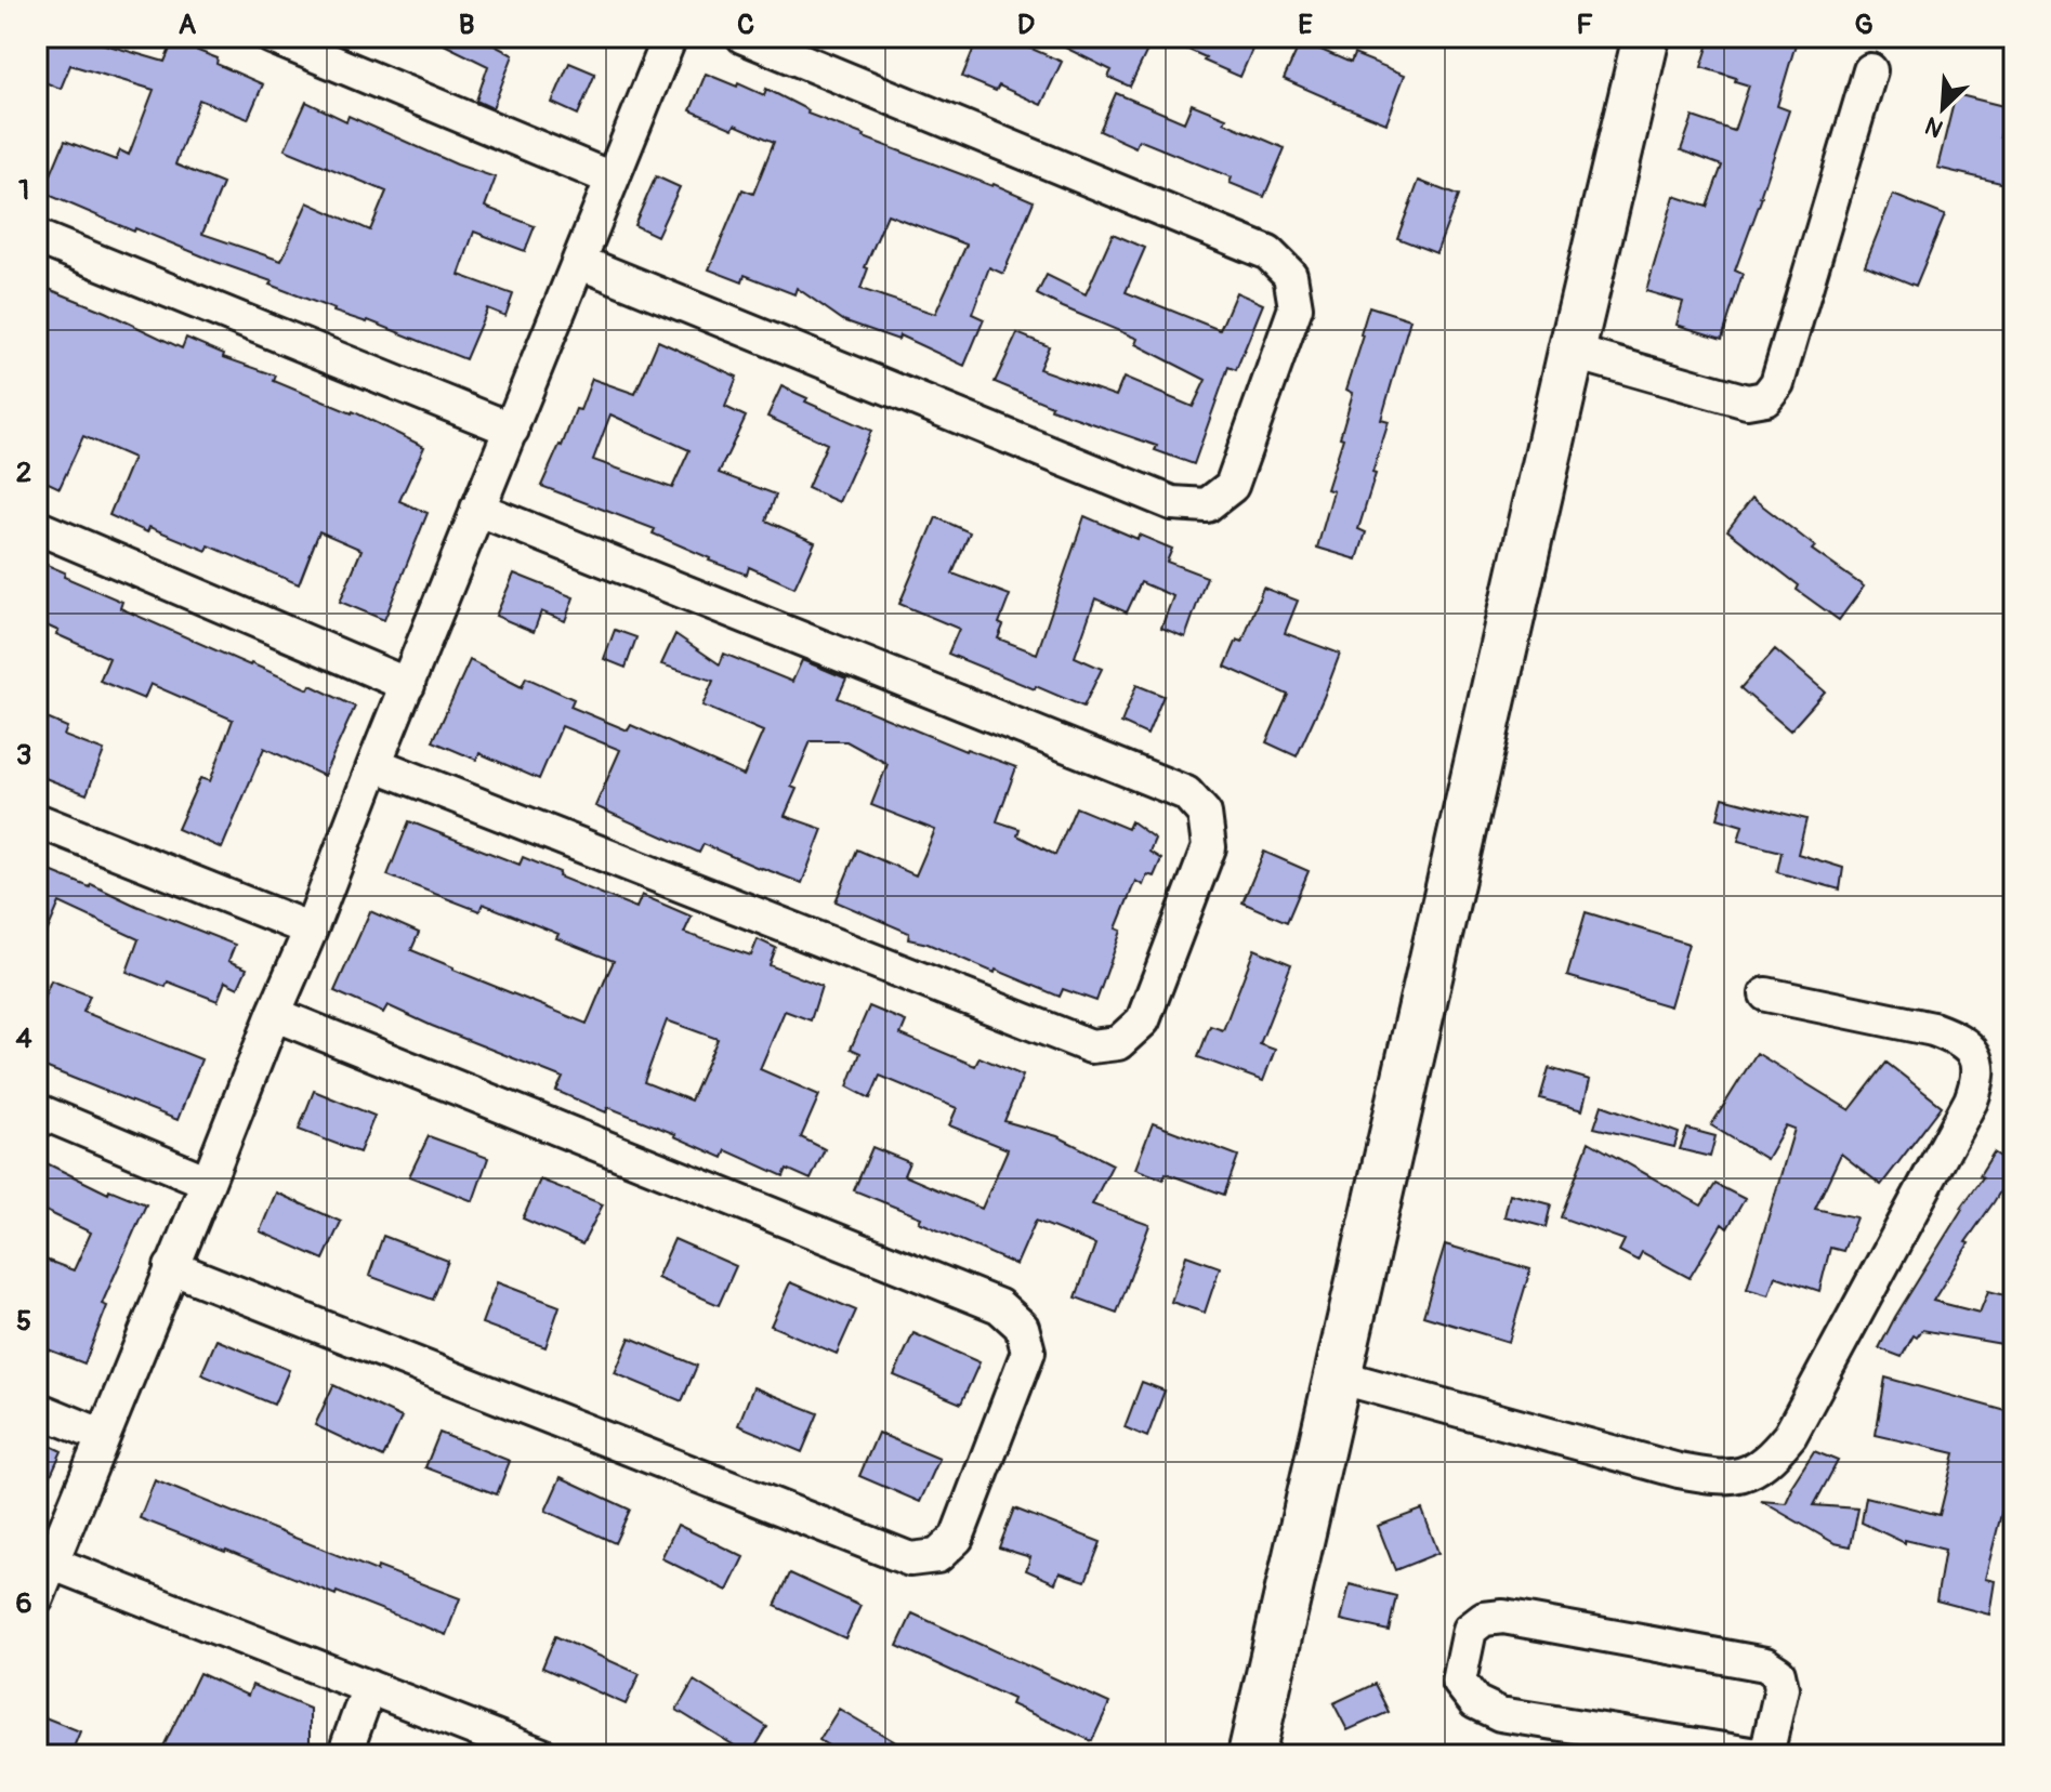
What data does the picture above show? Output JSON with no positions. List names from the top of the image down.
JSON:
{
  "north": "bottom left",
  "grid": {
    "columns": [
      "A",
      "B",
      "C",
      "D",
      "E",
      "F",
      "G"
    ],
    "rows": [
      "1",
      "2",
      "3",
      "4",
      "5",
      "6"
    ]
  }
}
